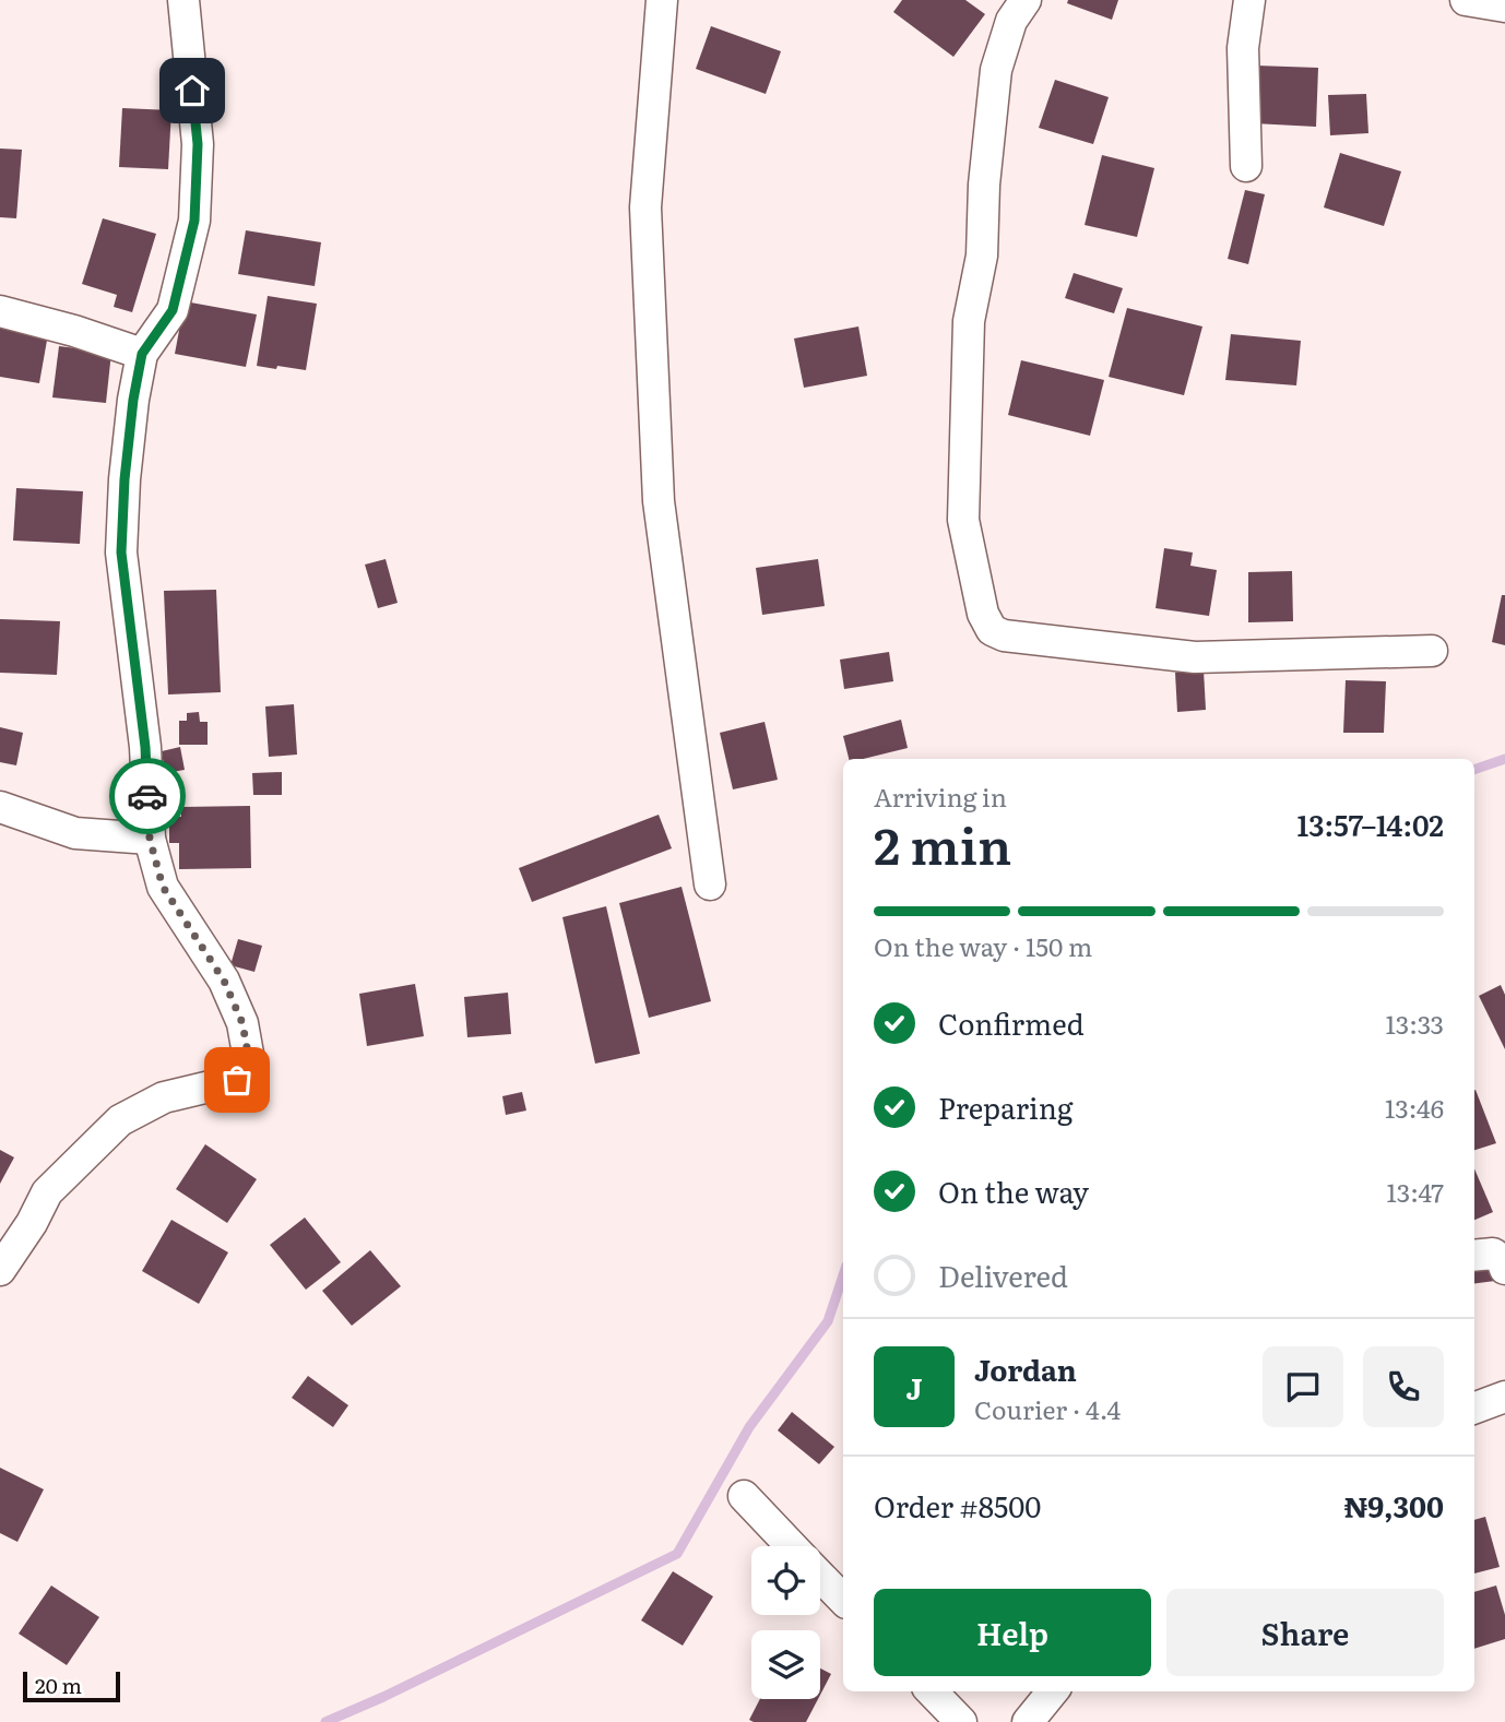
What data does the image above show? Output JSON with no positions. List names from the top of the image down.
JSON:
{
  "scale_bar": "20 m",
  "page": {
    "heading": ["2 min", "Arriving in", "13:57–14:02"],
    "panel": [
      "Jordan",
      "Courier · 4.4",
      "Order #8500",
      "₦9,300"
    ],
    "bar": "On the way · 150 m",
    "list": [
      ["Confirmed", "13:33"],
      ["Preparing", "13:46"],
      ["On the way", "13:47"],
      "Delivered"
    ],
    "round": "J",
    "buttons": ["Help", "Share"],
    "scale": "20 m"
  }
}
